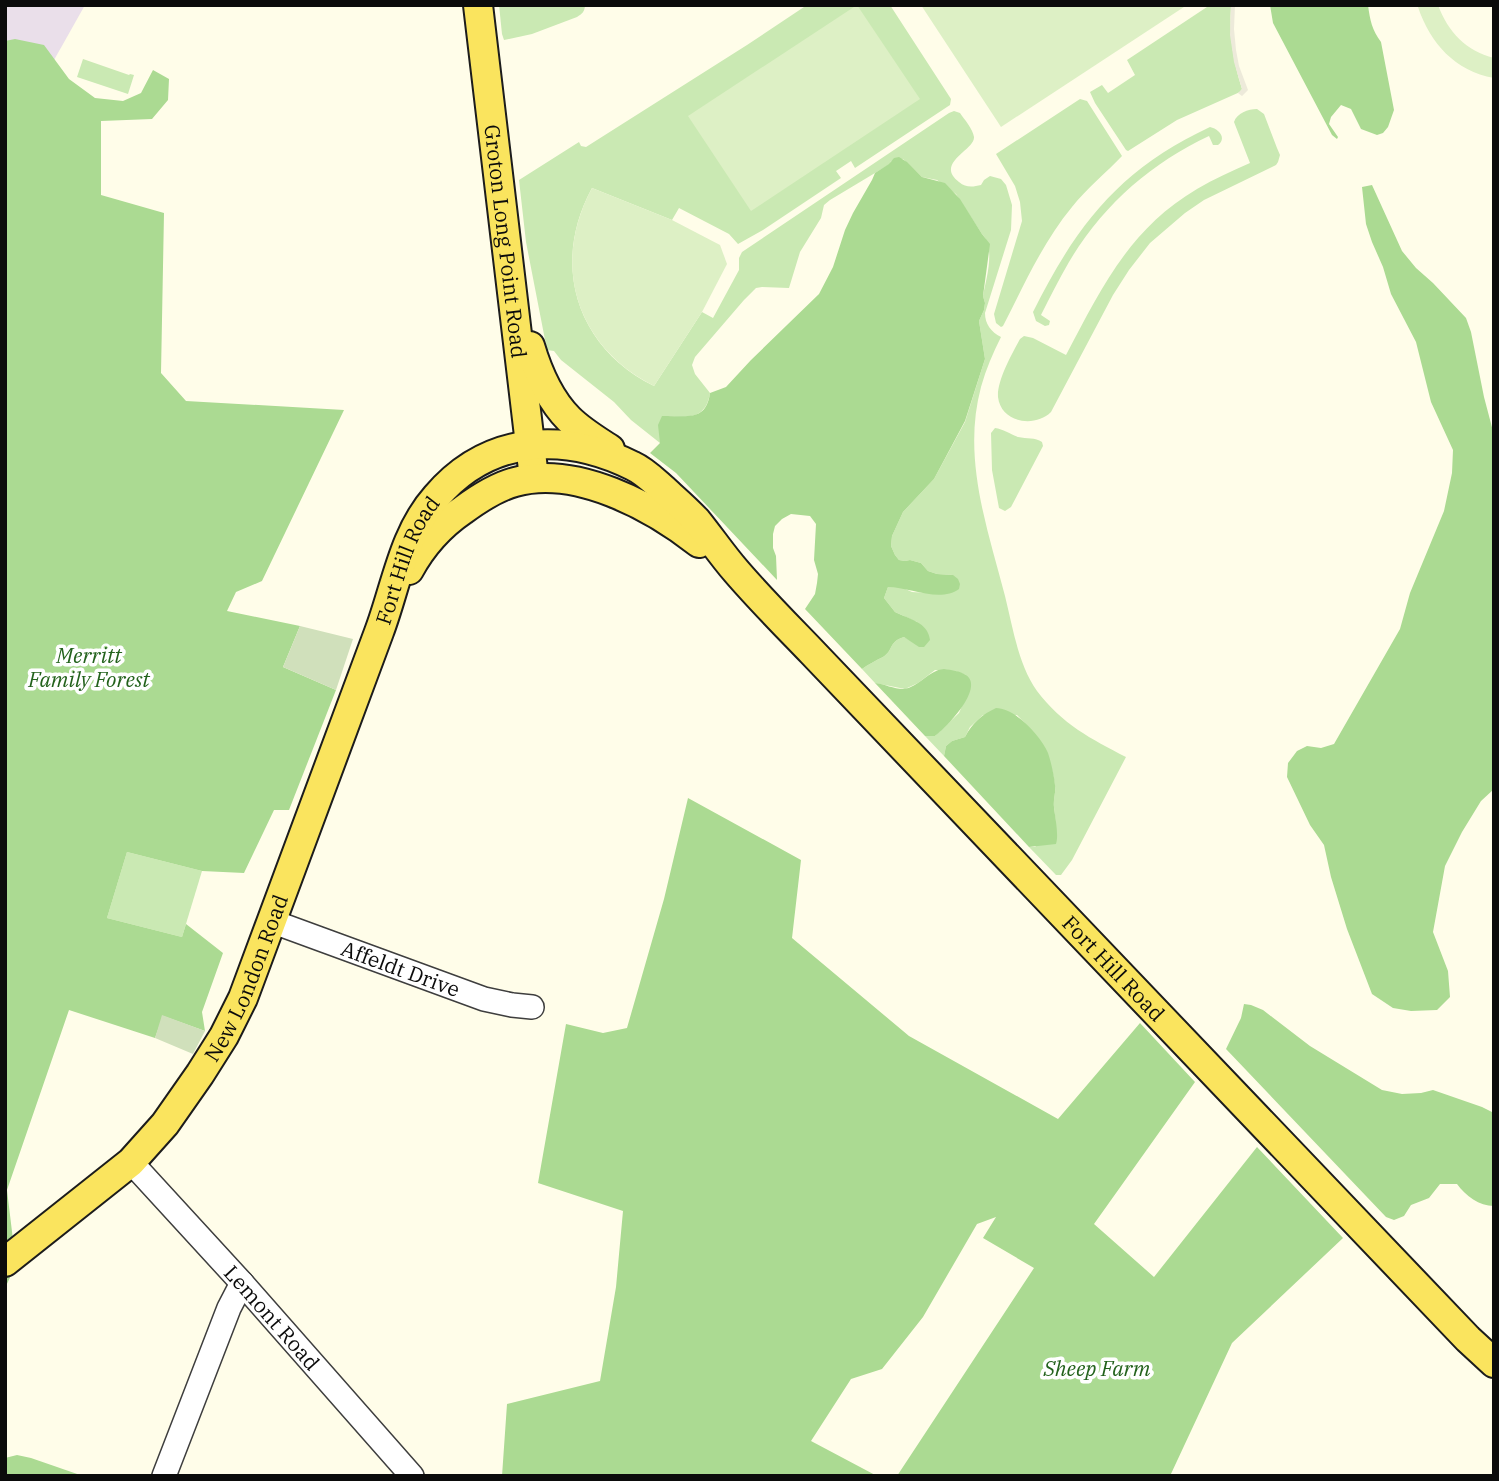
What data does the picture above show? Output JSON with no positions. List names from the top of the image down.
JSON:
{
  "streets": {
    "main road": ["Groton Long Point Road", "Fort Hill Road", "New London Road"],
    "street": ["Affeldt Drive", "Lemont Road"]
  },
  "crossings": [
    ["Groton Long Point Road", "Fort Hill Road"],
    ["Fort Hill Road", "New London Road"],
    ["Affeldt Drive", "New London Road"],
    ["New London Road", "Lemont Road"]
  ],
  "parks": ["Merritt Family Forest", "Sheep Farm"]
}
